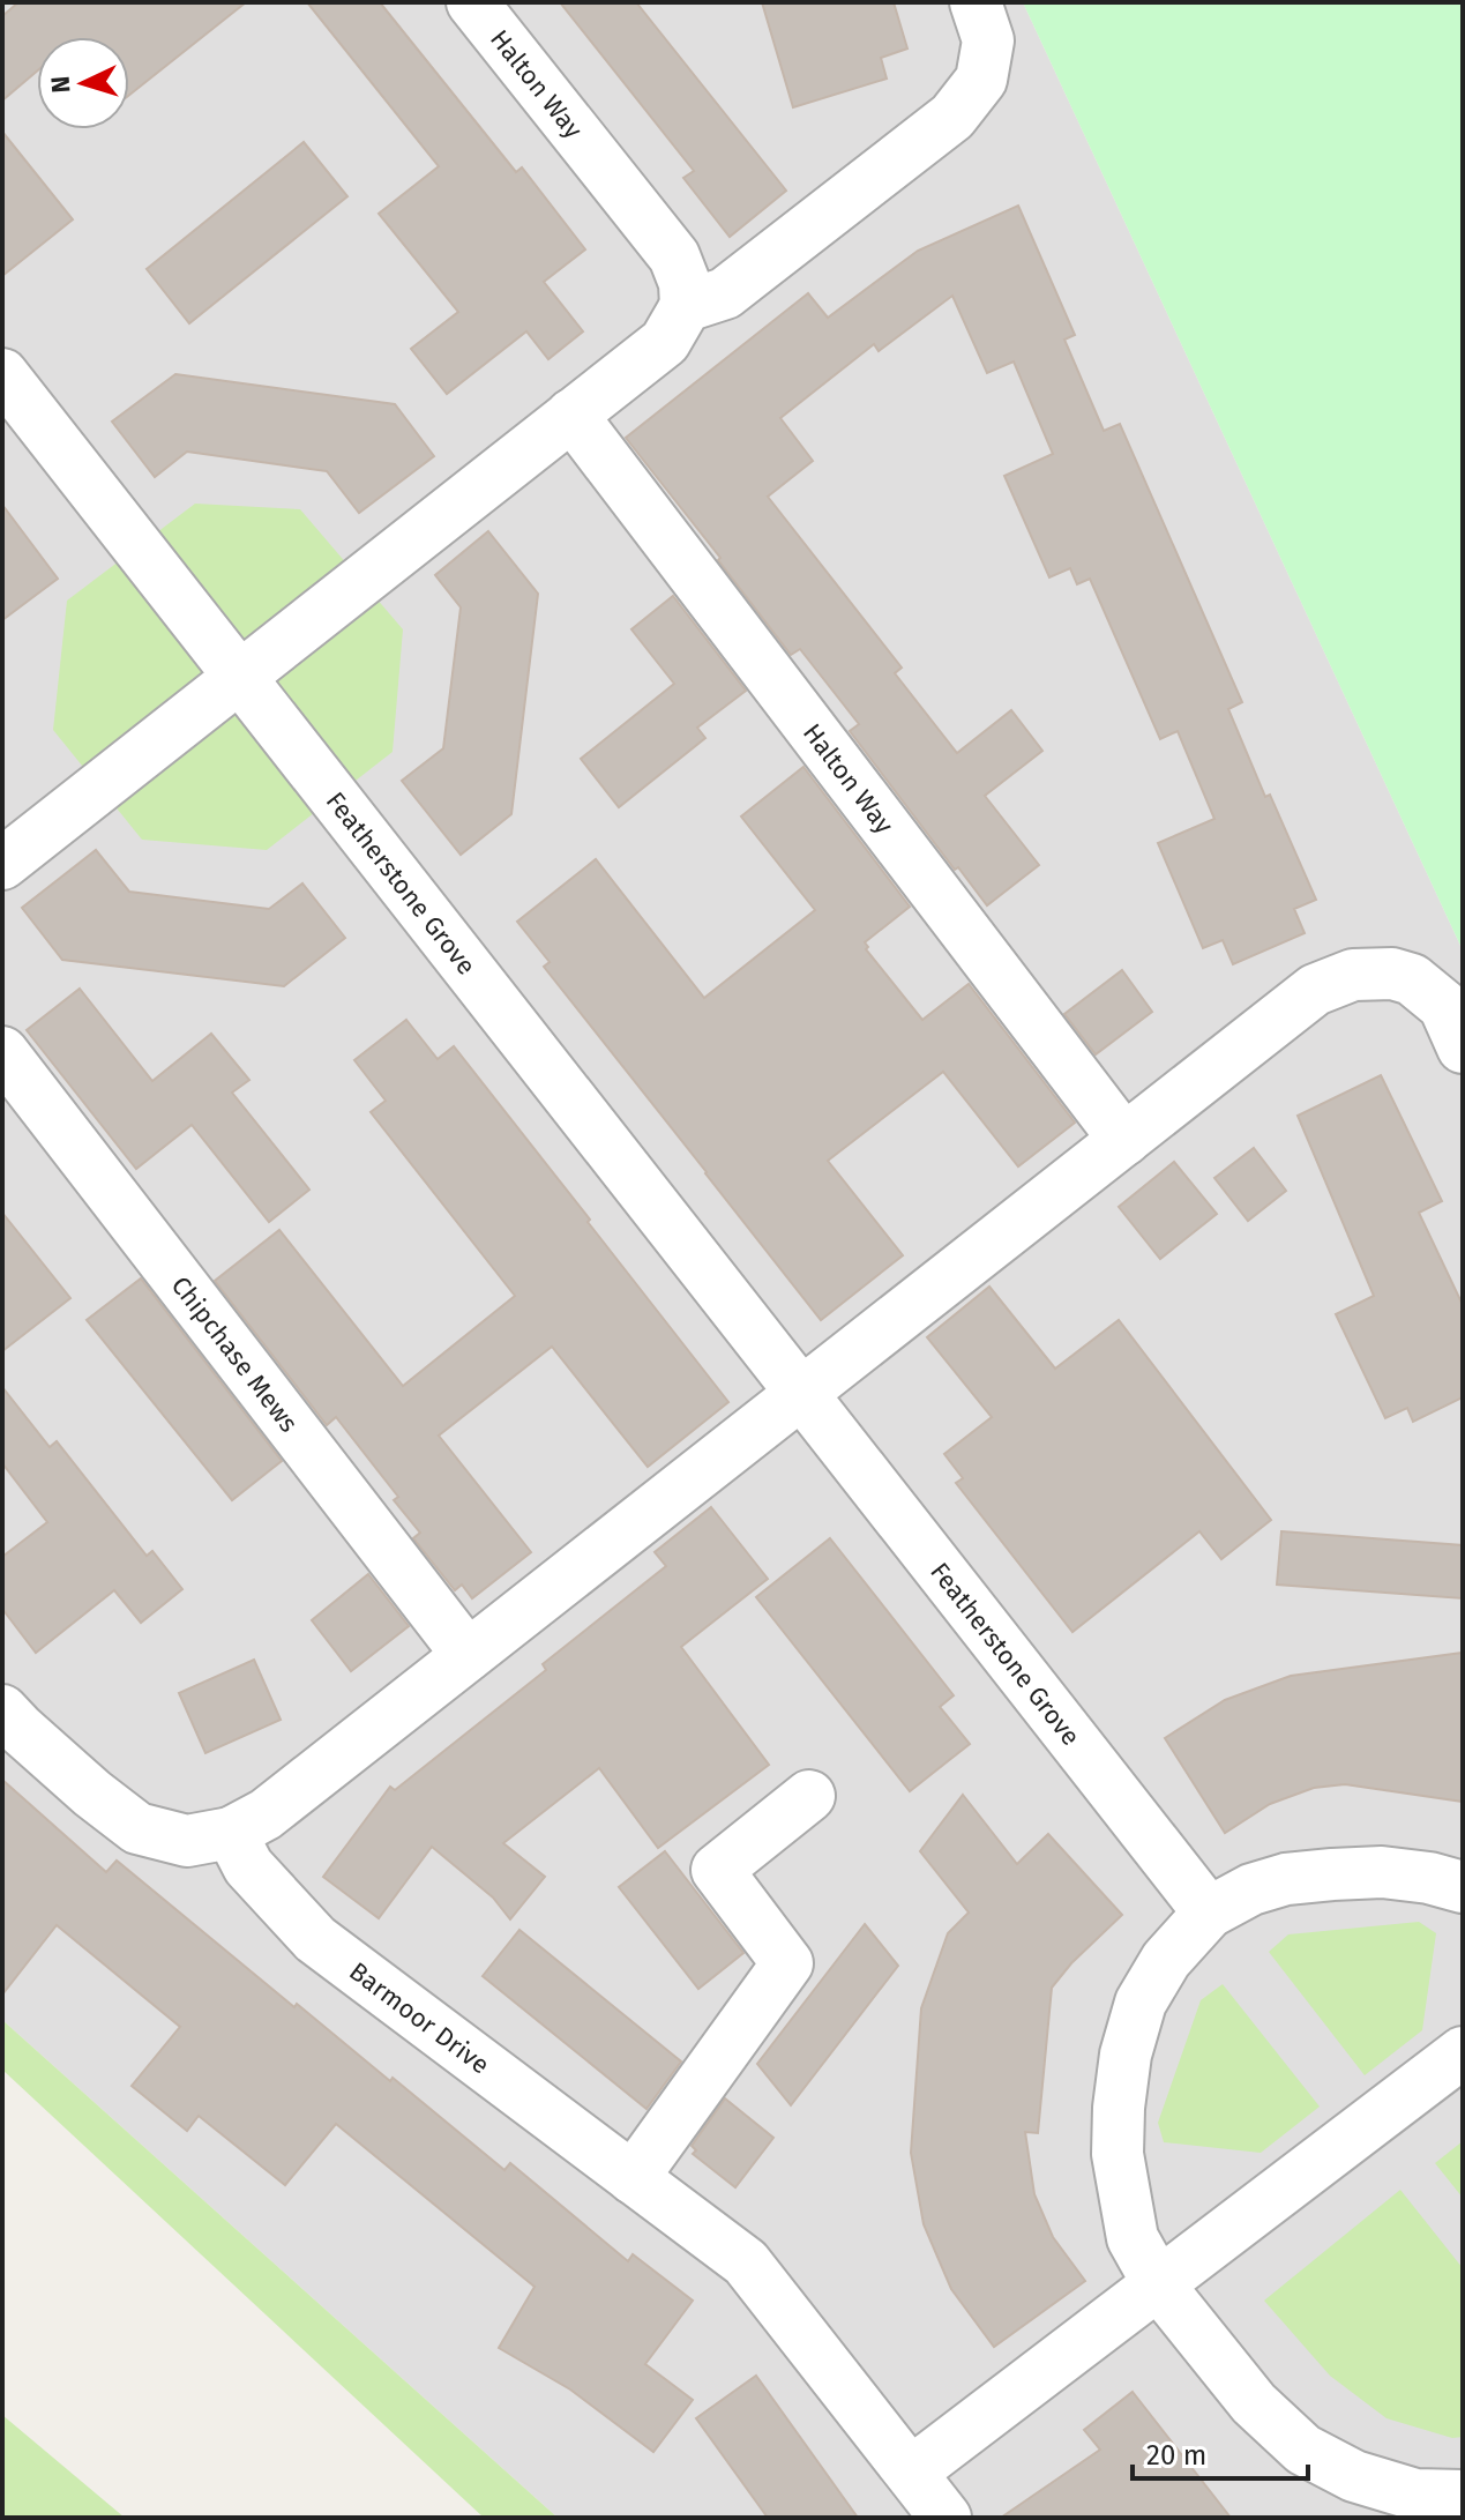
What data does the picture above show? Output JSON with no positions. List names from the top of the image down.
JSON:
{
  "streets": {
    "street": [
      "Halton Way",
      "Featherstone Grove",
      "Chipchase Mews",
      "Barmoor Drive"
    ]
  },
  "scale_bar": "20 m",
  "north": "left"
}
